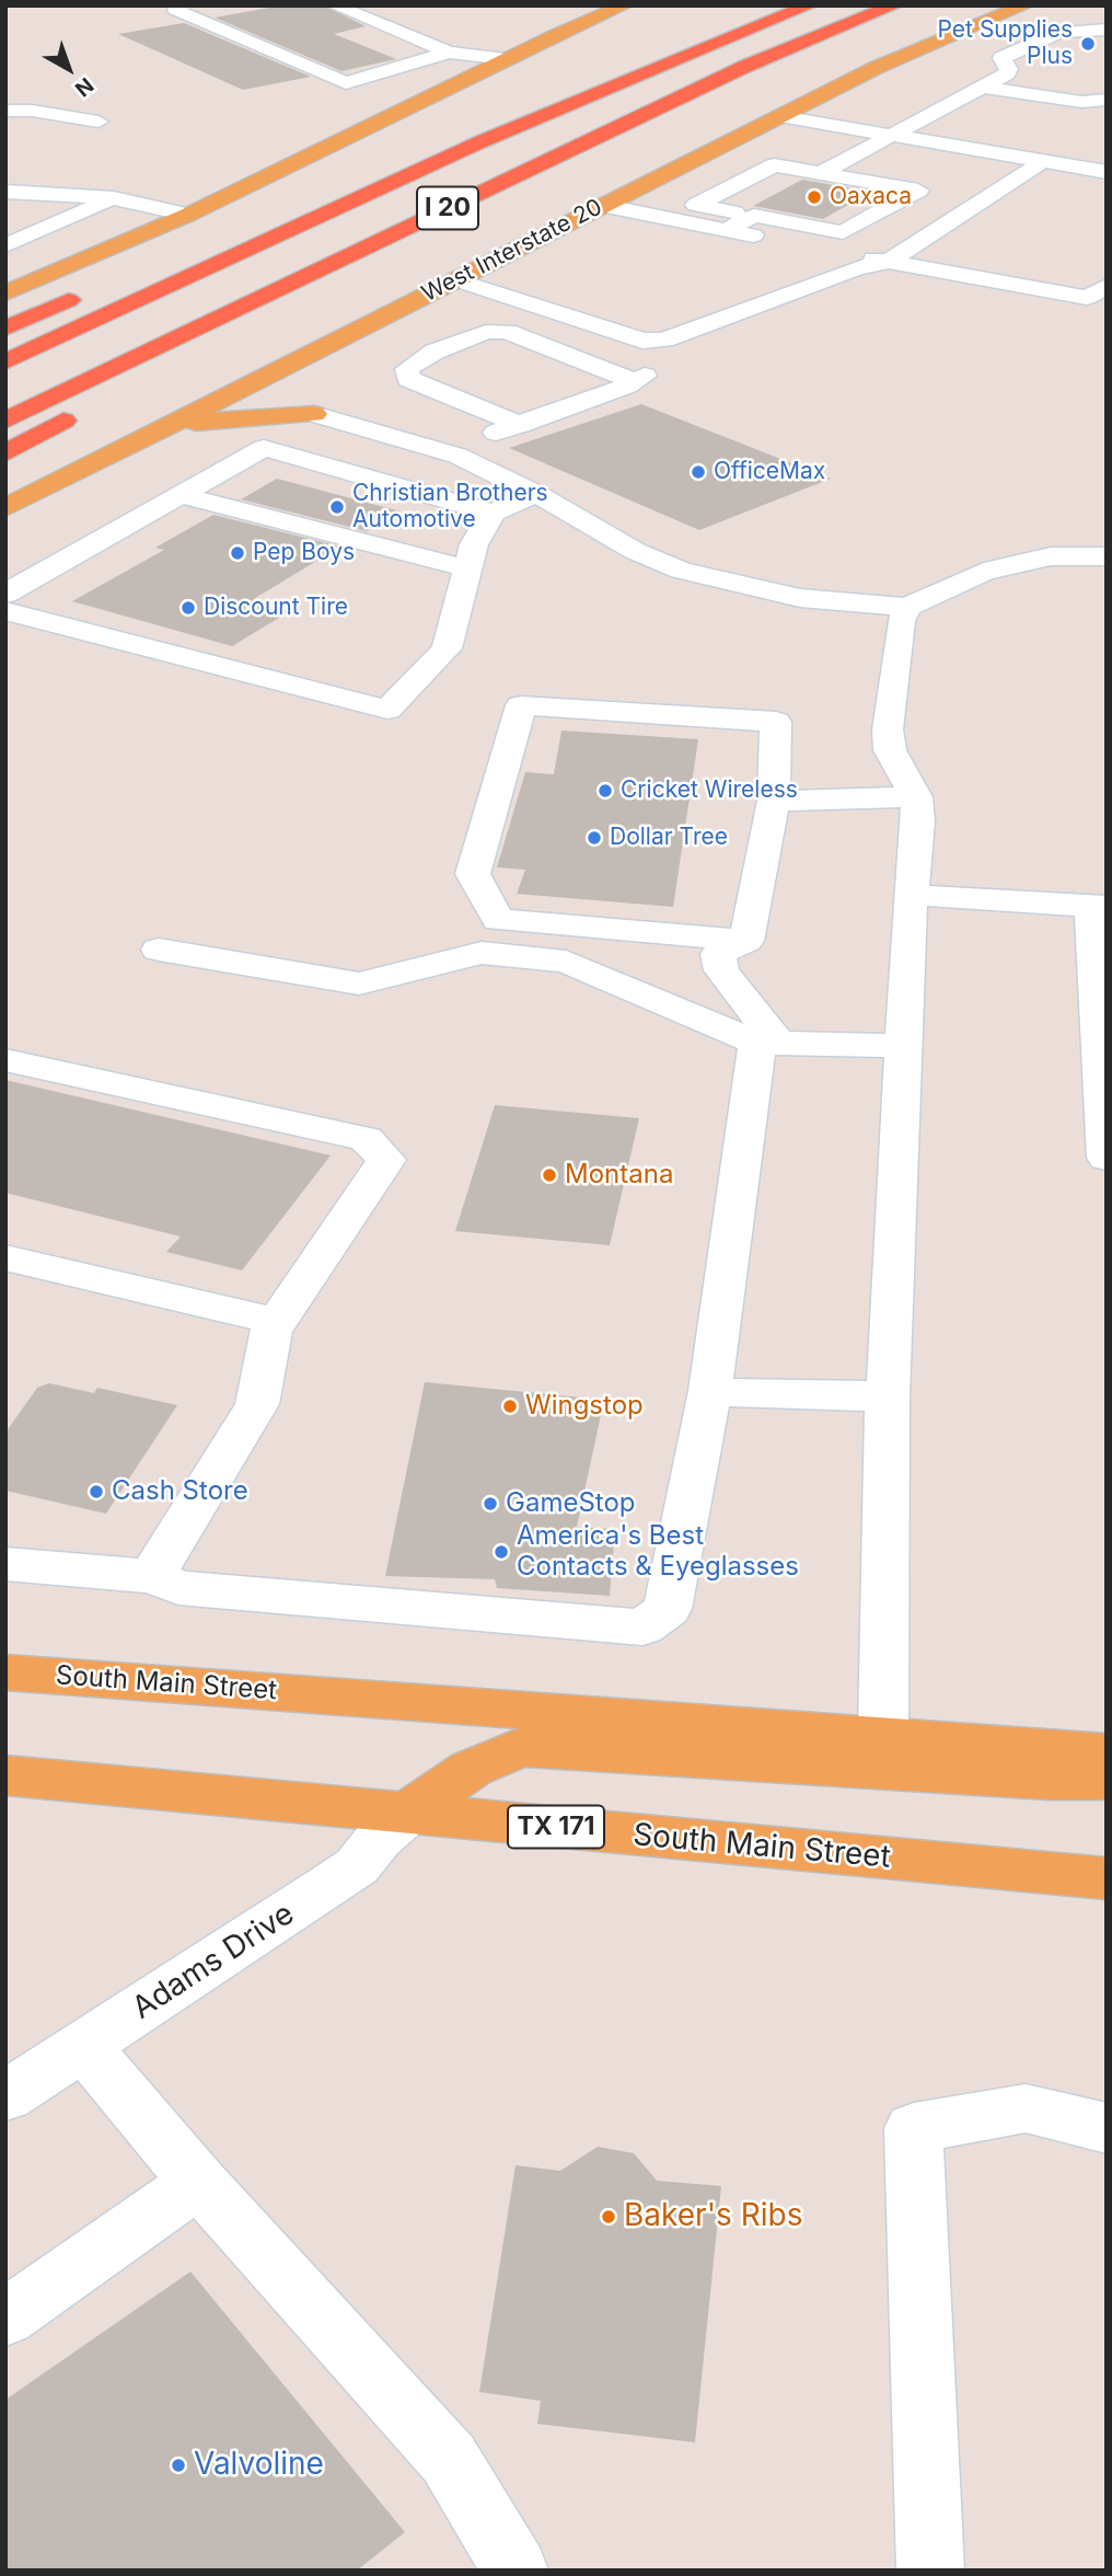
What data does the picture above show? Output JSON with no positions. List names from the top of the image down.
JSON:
{
  "streets": {
    "highway": ["I 20"],
    "main road": ["West Interstate 20", "South Main Street", "TX 171"],
    "street": ["Adams Drive"]
  },
  "crossings": [
    ["South Main Street", "Adams Drive"]
  ],
  "places": [
    "Pet Supplies Plus",
    "Oaxaca",
    "OfficeMax",
    "Christian Brothers Automotive",
    "Pep Boys",
    "Discount Tire",
    "Cricket Wireless",
    "Dollar Tree",
    "Montana",
    "Wingstop",
    "Cash Store",
    "GameStop",
    "America's Best Contacts & Eyeglasses",
    "Baker's Ribs",
    "Valvoline"
  ],
  "north": "bottom right"
}
